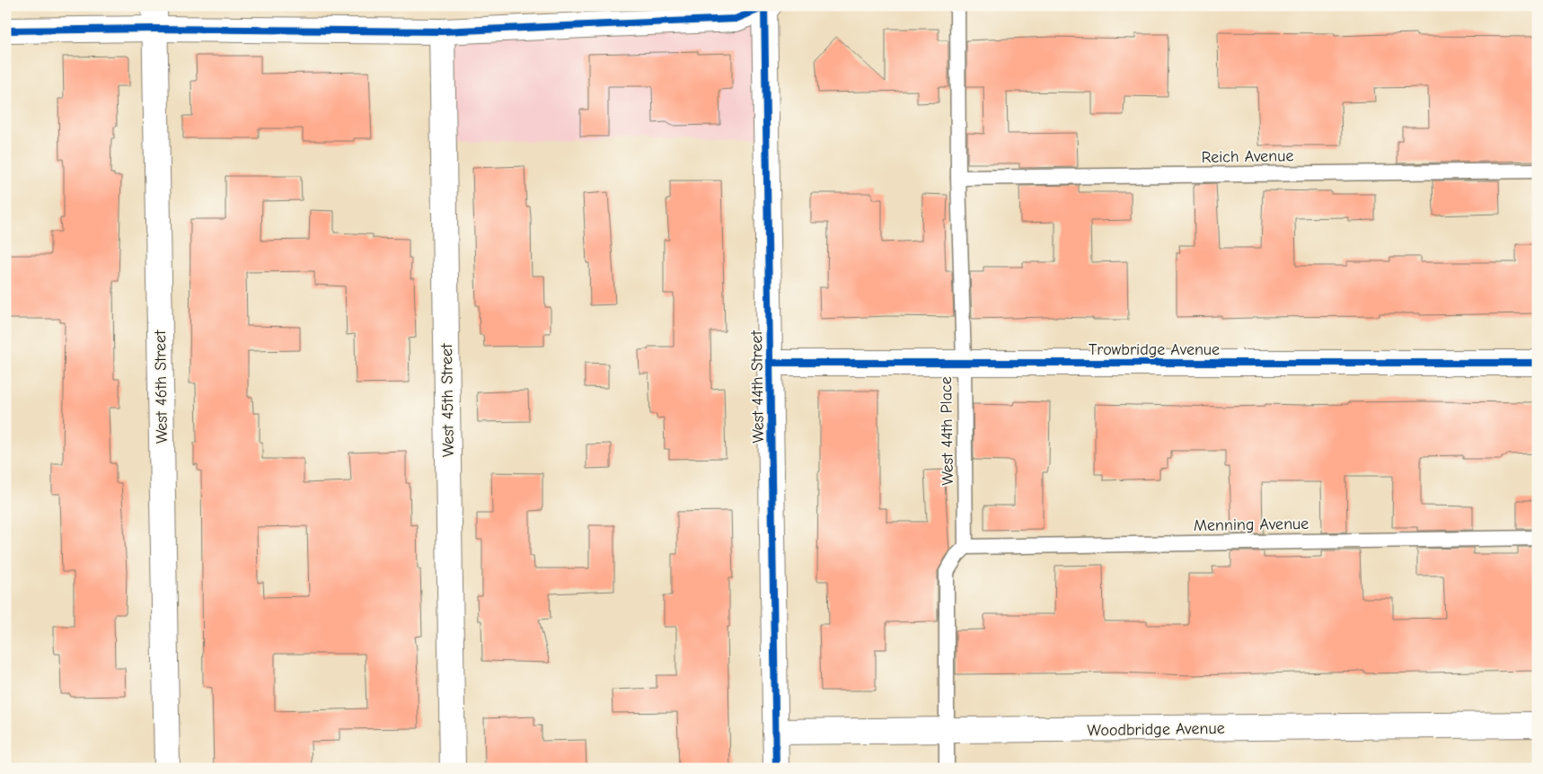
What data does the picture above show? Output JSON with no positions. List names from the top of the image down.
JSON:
{
  "streets": {
    "street": [
      "Trowbridge Avenue",
      "West 46th Street",
      "West 44th Street",
      "West 45th Street",
      "Woodbridge Avenue"
    ],
    "lane": ["Reich Avenue", "West 44th Place", "Menning Avenue"]
  },
  "crossings": [
    ["Reich Avenue", "West 44th Place"],
    ["Trowbridge Avenue", "West 44th Street"],
    ["Trowbridge Avenue", "West 44th Place"],
    ["West 44th Street", "Woodbridge Avenue"],
    ["West 44th Place", "Menning Avenue"]
  ]
}
